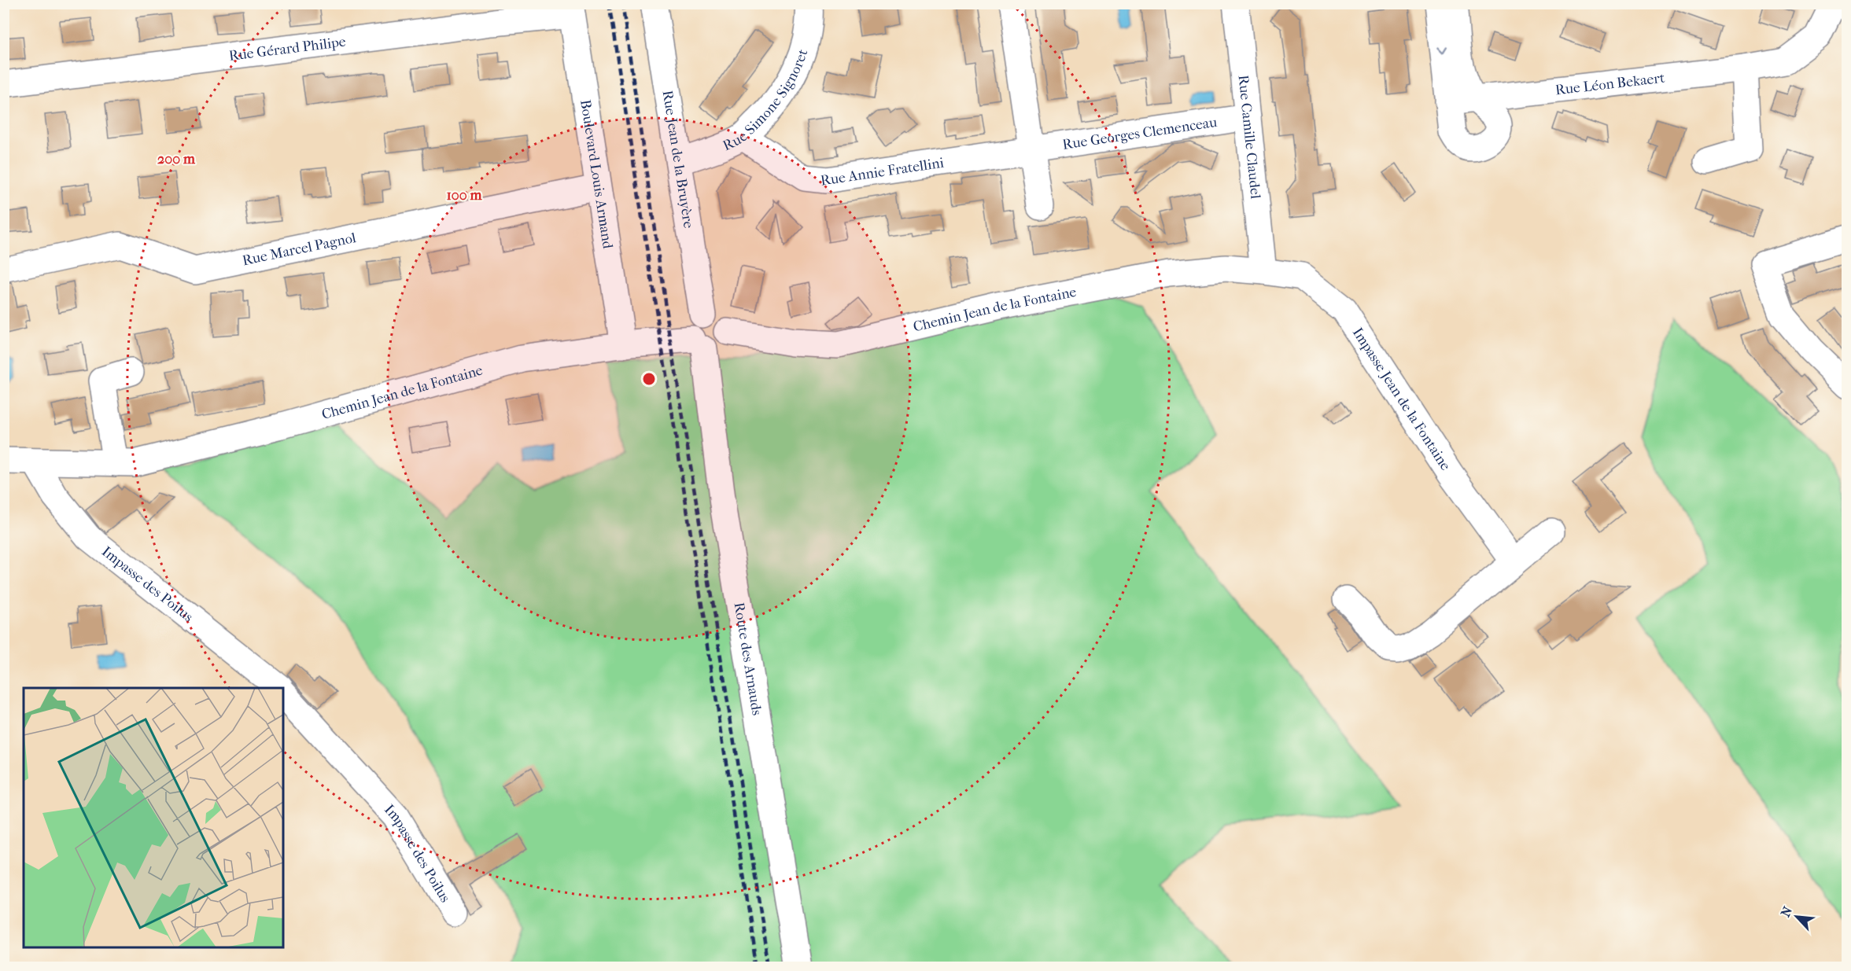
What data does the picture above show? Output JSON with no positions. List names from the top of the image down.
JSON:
{
  "streets": {
    "street": [
      "Rue Gérard Philipe",
      "Rue Léon Bekaert",
      "Rue Simone Signoret",
      "Rue Georges Clemenceau",
      "Rue Camille Claudel",
      "Rue Jean de la Bruyère",
      "Rue Annie Fratellini",
      "Boulevard Louis Armand",
      "Rue Marcel Pagnol",
      "Chemin Jean de la Fontaine",
      "Impasse Jean de la Fontaine",
      "Impasse des Poilus",
      "Route des Arnauds"
    ]
  },
  "crossings": [
    ["Rue Gérard Philipe", "Boulevard Louis Armand"],
    ["Rue Simone Signoret", "Rue Jean de la Bruyère"],
    ["Rue Simone Signoret", "Rue Annie Fratellini"],
    ["Rue Georges Clemenceau", "Rue Camille Claudel"],
    ["Rue Georges Clemenceau", "Rue Annie Fratellini"],
    ["Rue Camille Claudel", "Chemin Jean de la Fontaine"],
    ["Rue Camille Claudel", "Impasse Jean de la Fontaine"],
    ["Rue Jean de la Bruyère", "Chemin Jean de la Fontaine"],
    ["Rue Jean de la Bruyère", "Route des Arnauds"],
    ["Boulevard Louis Armand", "Rue Marcel Pagnol"],
    ["Boulevard Louis Armand", "Chemin Jean de la Fontaine"],
    ["Chemin Jean de la Fontaine", "Impasse Jean de la Fontaine"],
    ["Chemin Jean de la Fontaine", "Impasse des Poilus"],
    ["Chemin Jean de la Fontaine", "Route des Arnauds"]
  ],
  "north": "top left",
  "rings": ["200 m", "100 m"]
}
